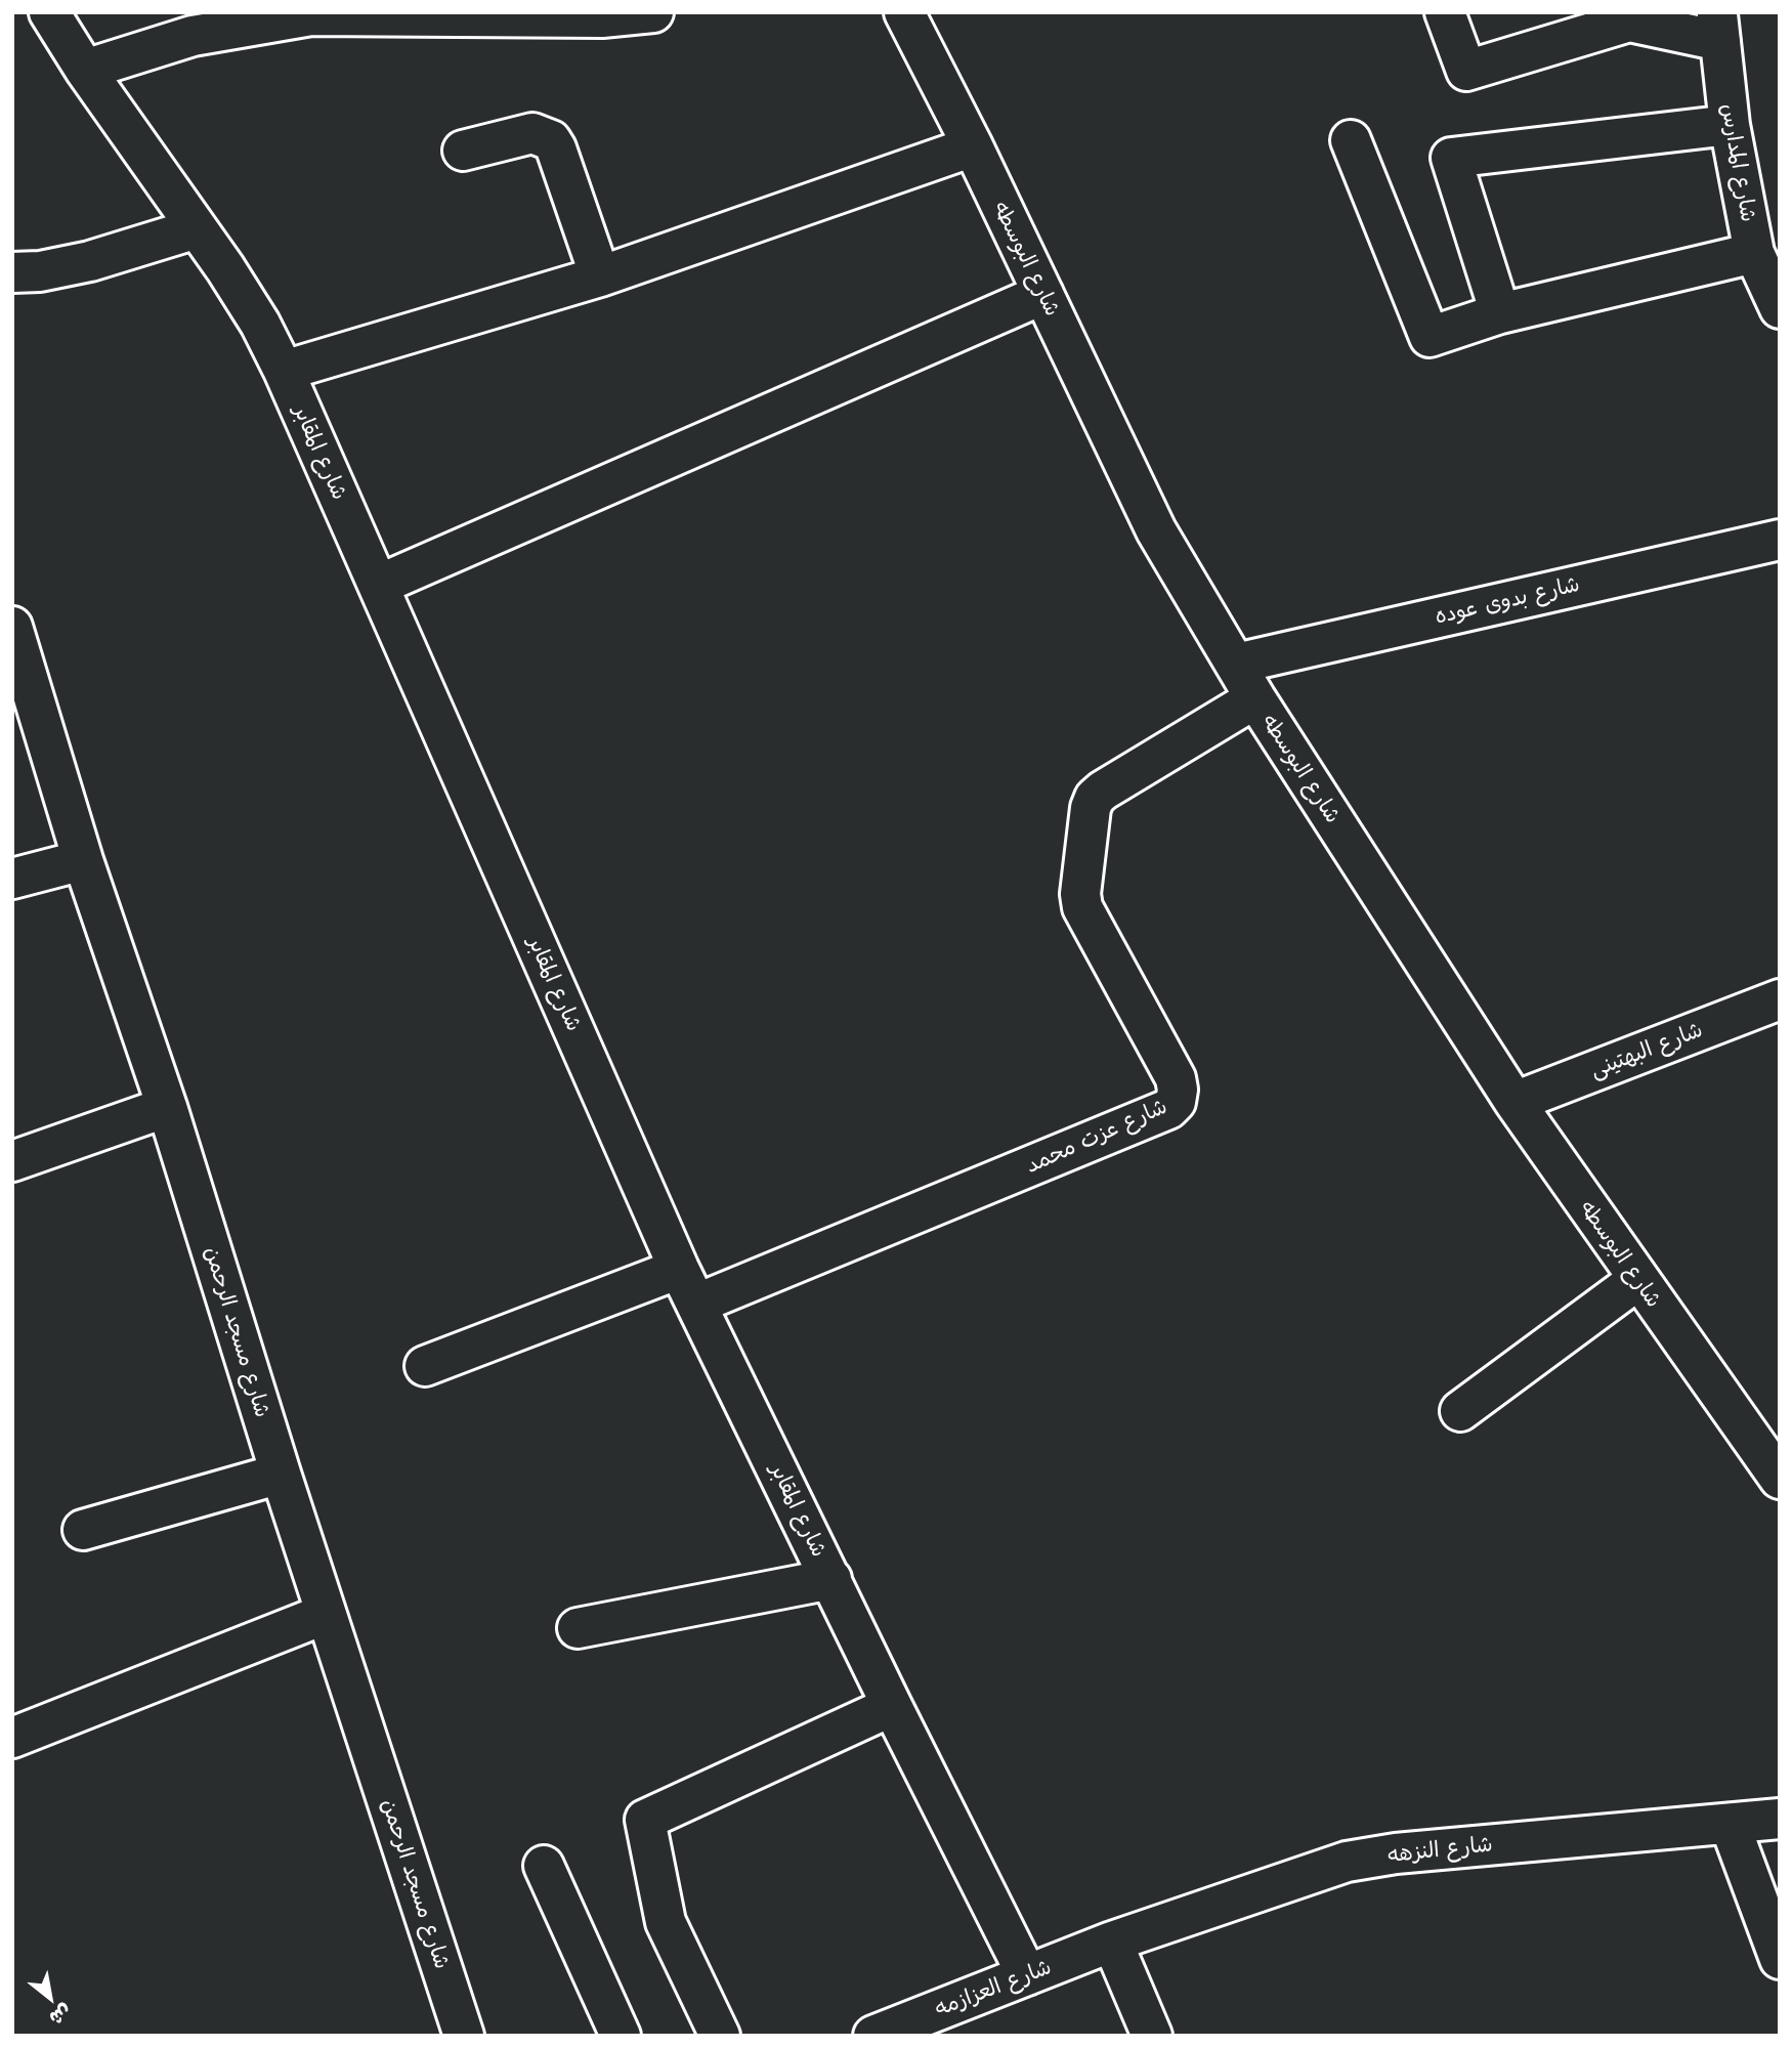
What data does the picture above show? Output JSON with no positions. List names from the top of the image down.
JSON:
{
  "streets": {
    "street": [
      "شارع المدارس",
      "شارع البوسطه",
      "شارع المقابر",
      "شارع بدوى عوده",
      "شارع البهتينى",
      "شارع عزت محمد",
      "شارع مسجد الرحمن",
      "شارع النزهه",
      "شارع العزازمه"
    ]
  },
  "crossings": [
    ["شارع البوسطه", "شارع بدوى عوده"],
    ["شارع البوسطه", "شارع البهتينى"],
    ["شارع البوسطه", "شارع عزت محمد"],
    ["شارع المقابر", "شارع عزت محمد"],
    ["شارع المقابر", "شارع العزازمه"],
    ["شارع النزهه", "شارع العزازمه"]
  ],
  "north": "bottom right"
}
